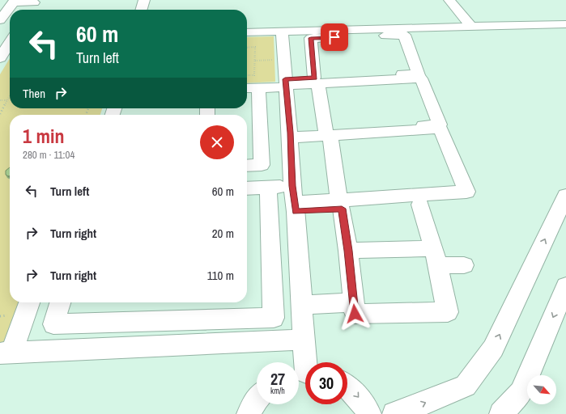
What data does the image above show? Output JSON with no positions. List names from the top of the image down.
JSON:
{
  "north": "bottom right",
  "page": {
    "turn": ["60 m", "Turn left"],
    "then": "Then",
    "heading": ["1 min", "280 m · 11:04"],
    "list": [
      {
        "name": "Turn left",
        "value": "60 m"
      },
      {
        "name": "Turn right",
        "value": "20 m"
      },
      {
        "name": "Turn right",
        "value": "110 m"
      }
    ],
    "speed": "27 km/h",
    "limit": "30"
  }
}
